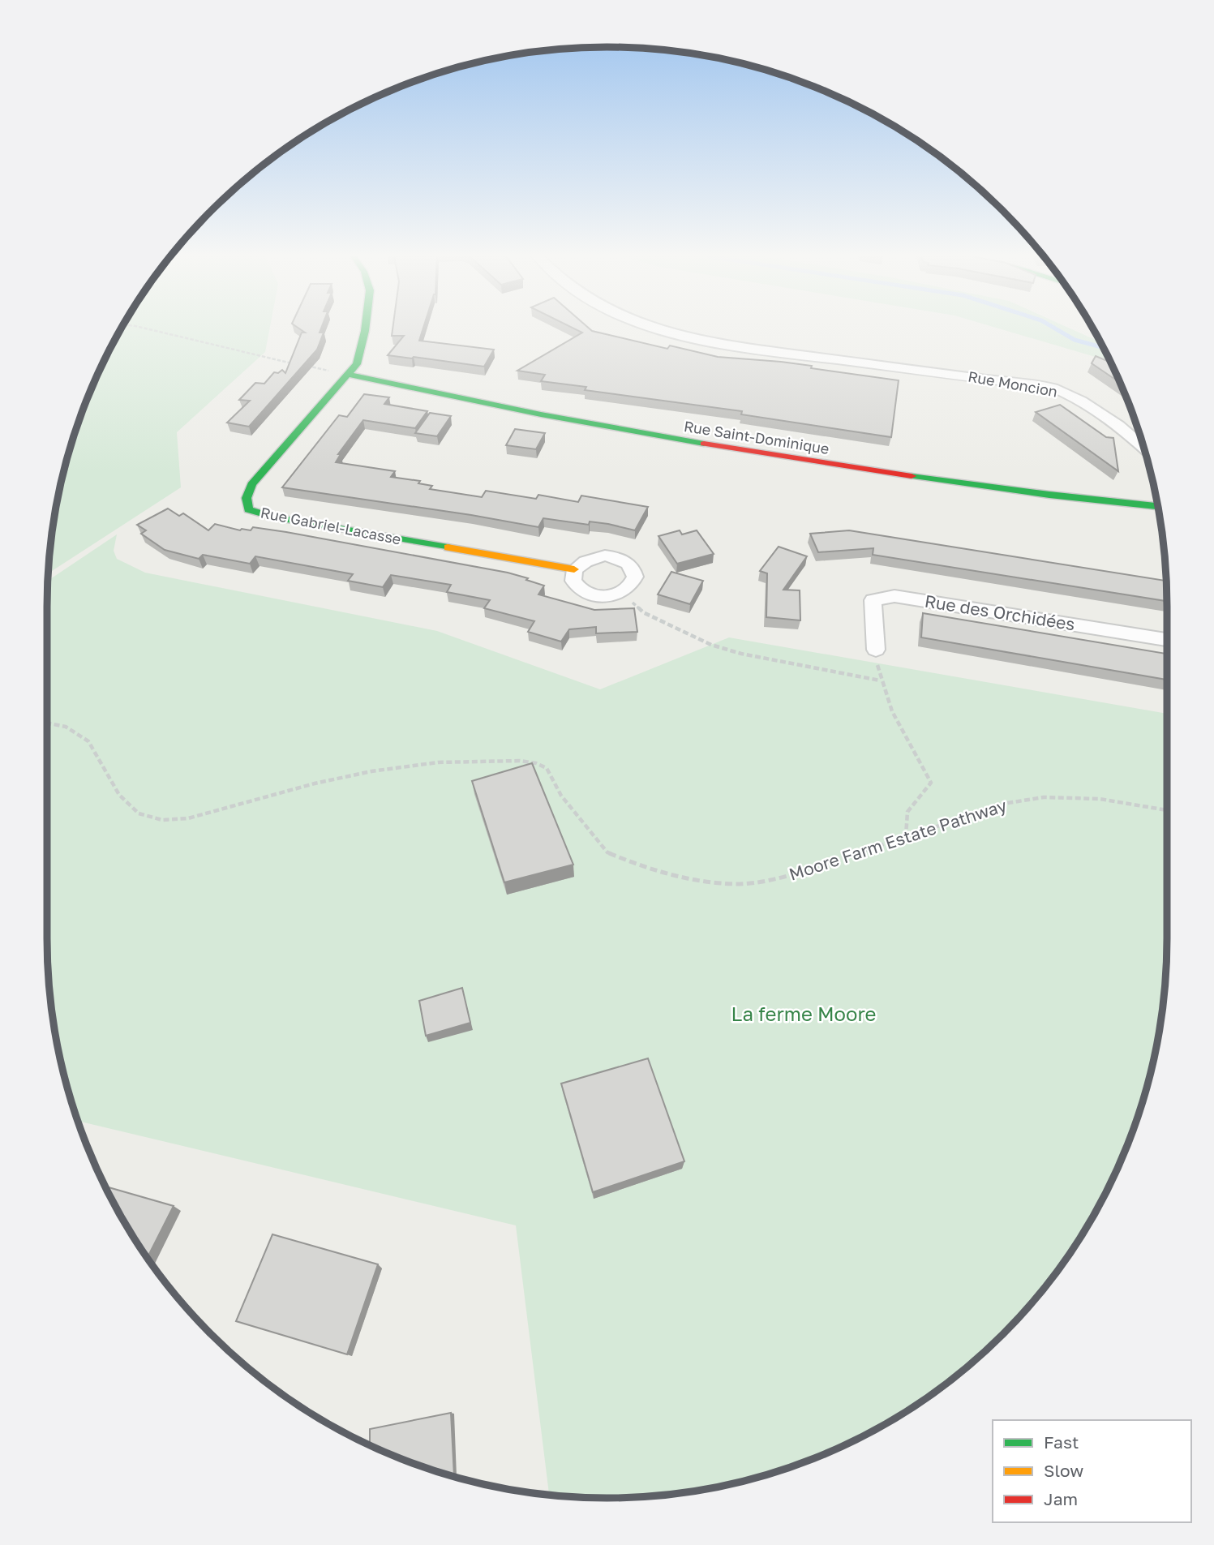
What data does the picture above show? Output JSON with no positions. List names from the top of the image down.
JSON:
{
  "streets": {
    "street": [
      "Rue Moncion",
      "Rue Saint-Dominique",
      "Rue Gabriel-Lacasse",
      "Rue des Orchidées"
    ],
    "path": ["Moore Farm Estate Pathway"]
  },
  "crossings": [
    ["Rue Saint-Dominique", "Rue Gabriel-Lacasse"]
  ],
  "parks": ["La ferme Moore"],
  "legend": ["Fast", "Slow", "Jam"]
}
